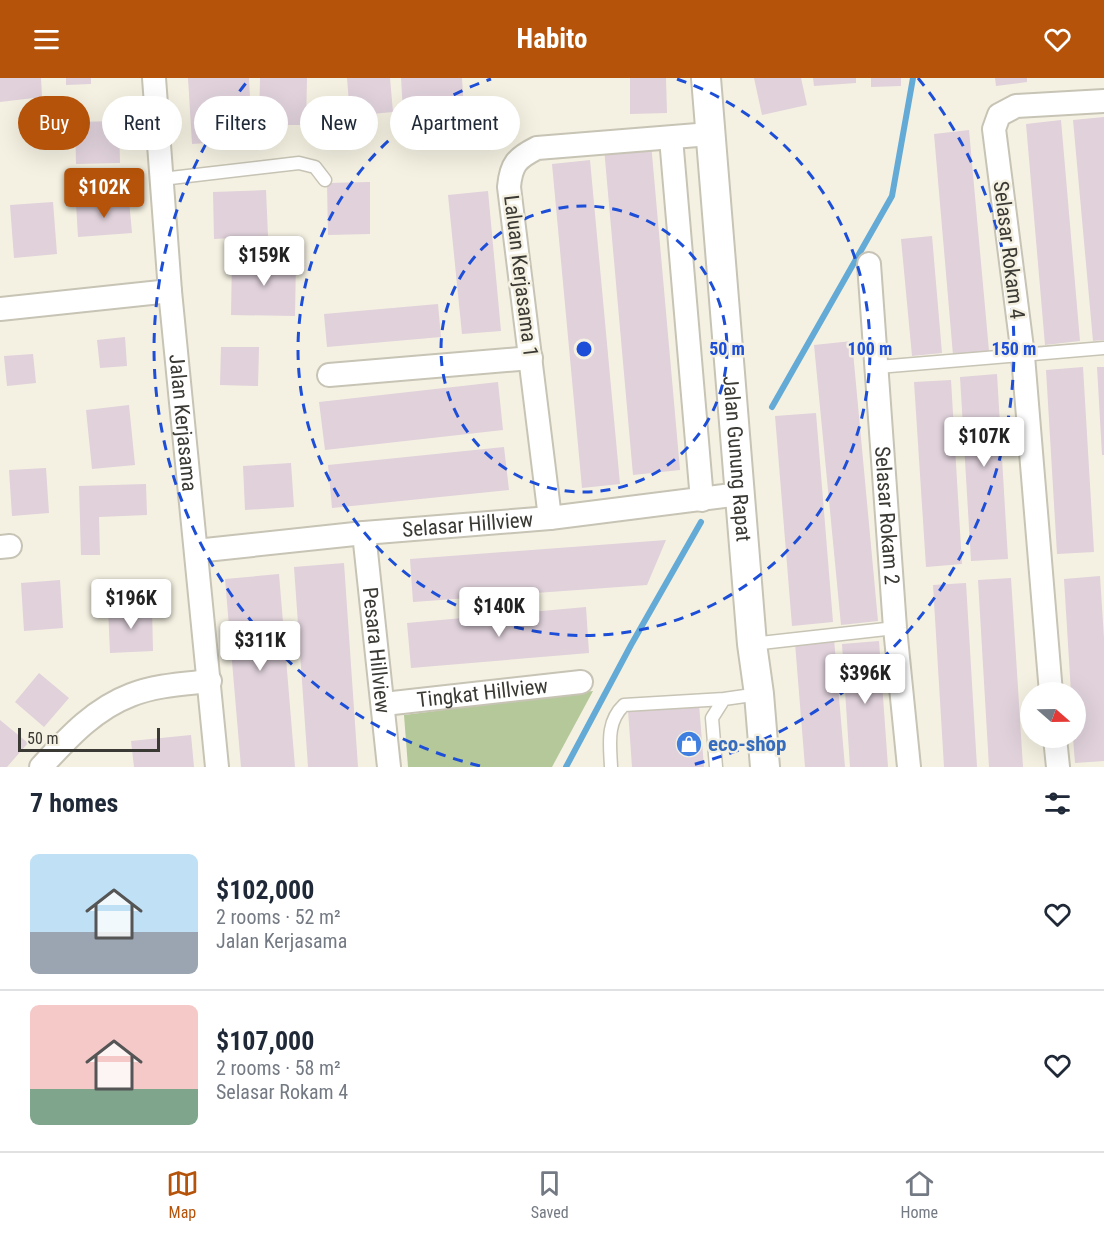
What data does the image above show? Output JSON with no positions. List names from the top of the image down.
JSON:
{
  "streets": {
    "street": [
      "Selasar Rokam 4",
      "Laluan Kerjasama 1",
      "Jalan Kerjasama",
      "Jalan Gunung Rapat",
      "Selasar Rokam 2",
      "Selasar Hillview",
      "Pesara Hillview",
      "Tingkat Hillview"
    ]
  },
  "crossings": [
    ["Laluan Kerjasama 1", "Jalan Gunung Rapat"],
    ["Laluan Kerjasama 1", "Selasar Hillview"],
    ["Jalan Kerjasama", "Selasar Hillview"],
    ["Jalan Gunung Rapat", "Selasar Hillview"],
    ["Selasar Hillview", "Pesara Hillview"],
    ["Pesara Hillview", "Tingkat Hillview"]
  ],
  "places": {
    "shop": ["eco-shop"]
  },
  "scale_bar": "50 m",
  "north": "right",
  "page": {
    "header": "Habito",
    "chip": [
      "Buy",
      "Rent",
      "Filters",
      "New",
      "Apartment"
    ],
    "price": [
      "$102K",
      "$159K",
      "$107K",
      "$196K",
      "$140K",
      "$311K",
      "$396K"
    ],
    "scale": "50 m",
    "heading": "7 homes",
    "list": [
      {
        "name": "$102,000",
        "note": "2 rooms · 52 m² · Jalan Kerjasama"
      },
      {
        "name": "$107,000",
        "note": "2 rooms · 58 m² · Selasar Rokam 4"
      }
    ],
    "tabs": ["Map", "Saved", "Home"]
  },
  "rings": ["50 m", "100 m", "150 m"]
}
